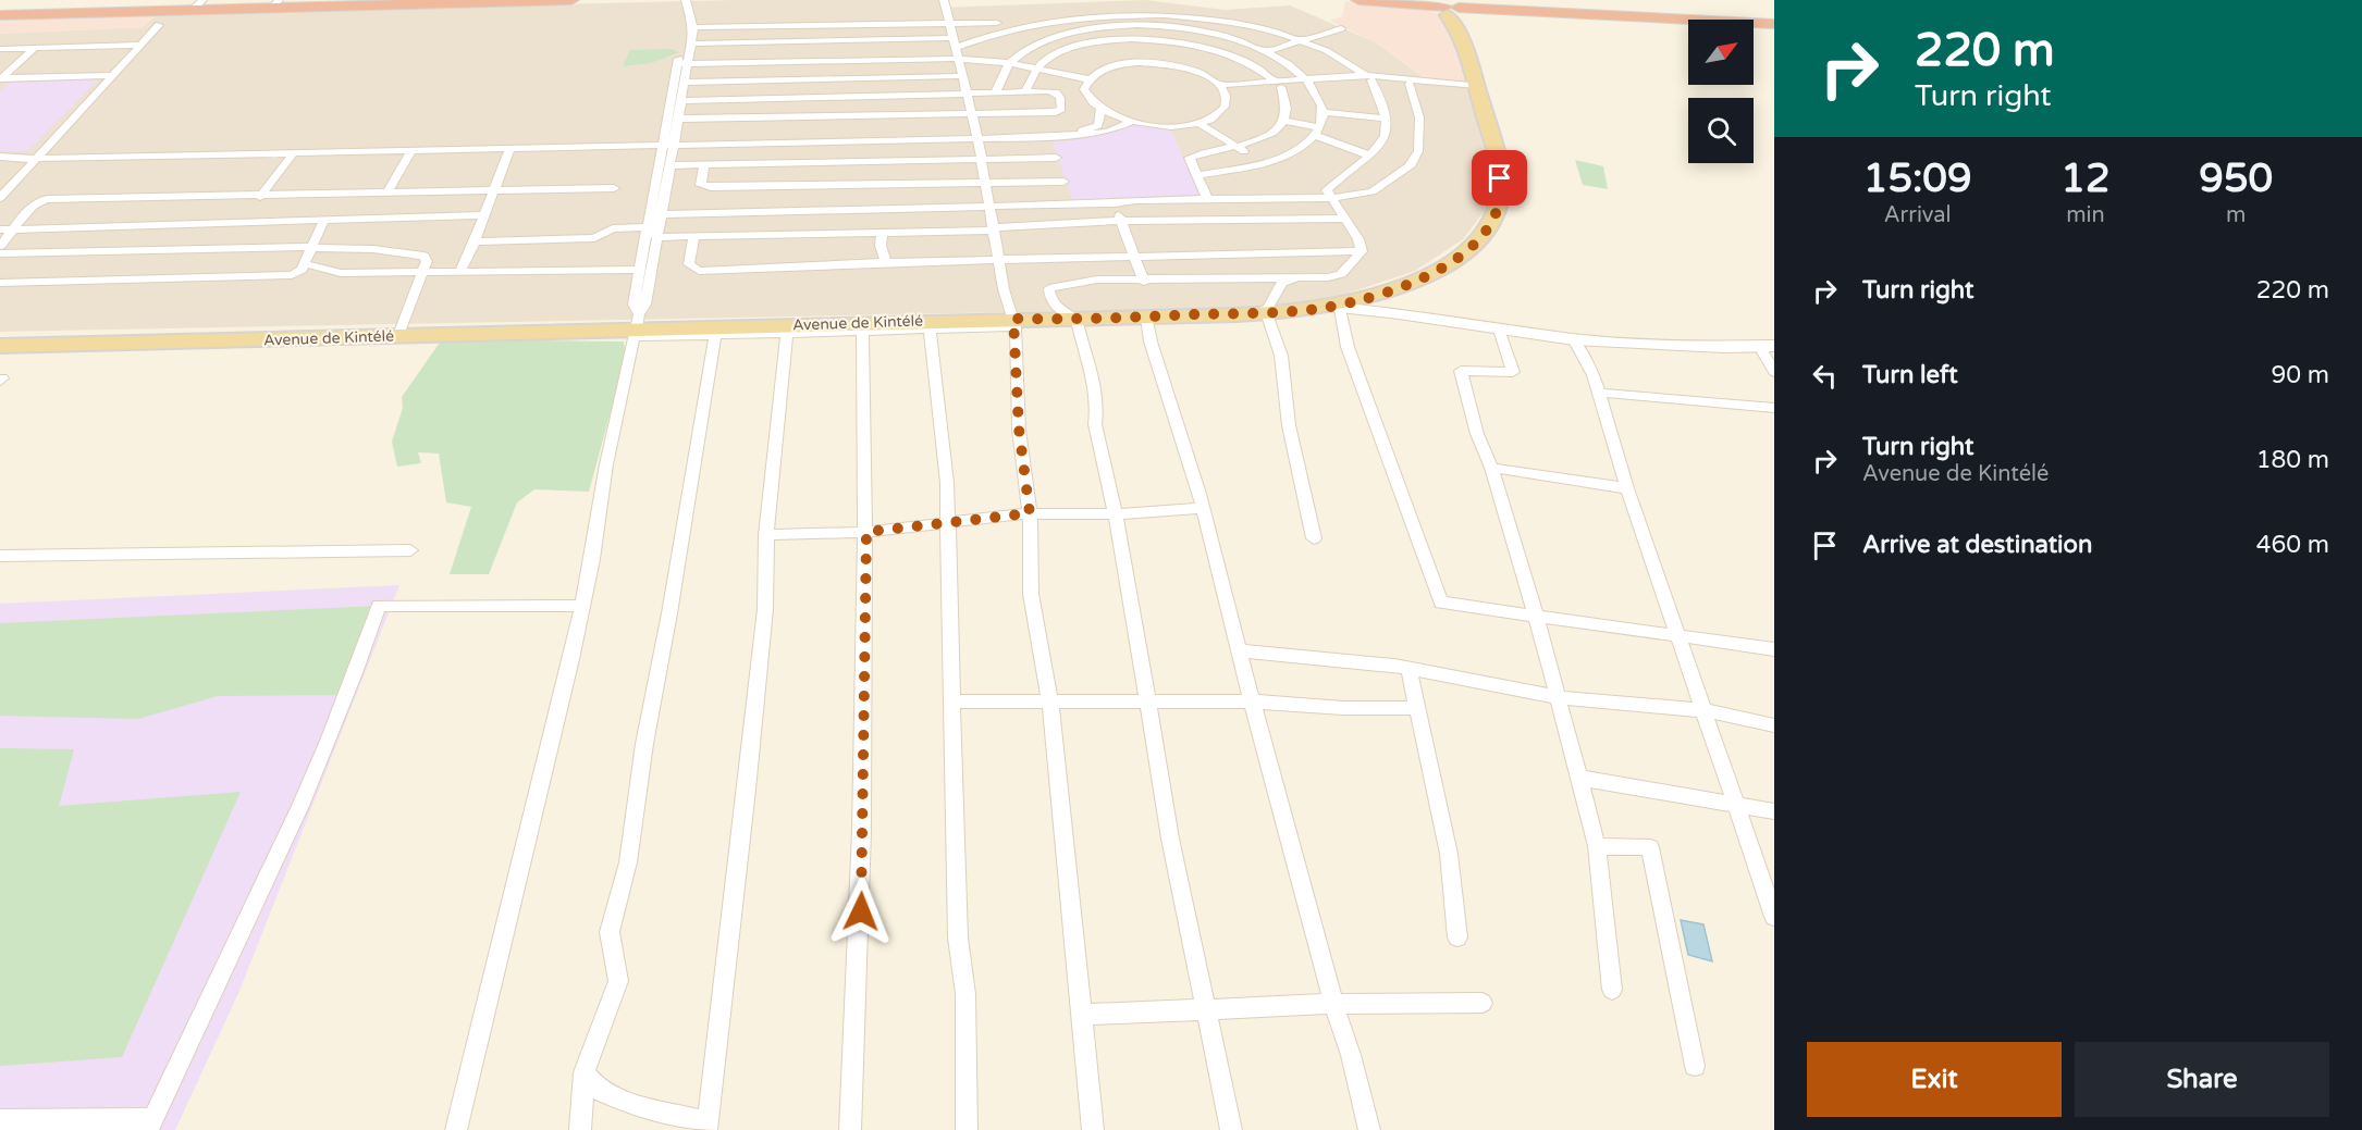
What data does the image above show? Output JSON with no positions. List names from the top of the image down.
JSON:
{
  "streets": {
    "main road": ["Avenue de Kintélé"]
  },
  "north": "top right",
  "page": {
    "turn": ["220 m", "Turn right"],
    "eta": [
      "15:09",
      "Arrival",
      "12",
      "min",
      "950",
      "m"
    ],
    "list": [
      {
        "name": "Turn right",
        "value": "220 m"
      },
      {
        "name": "Turn left",
        "value": "90 m"
      },
      {
        "name": "Turn right",
        "note": "Avenue de Kintélé",
        "value": "180 m"
      },
      {
        "name": "Arrive at destination",
        "value": "460 m"
      }
    ],
    "buttons": ["Exit", "Share"]
  }
}
